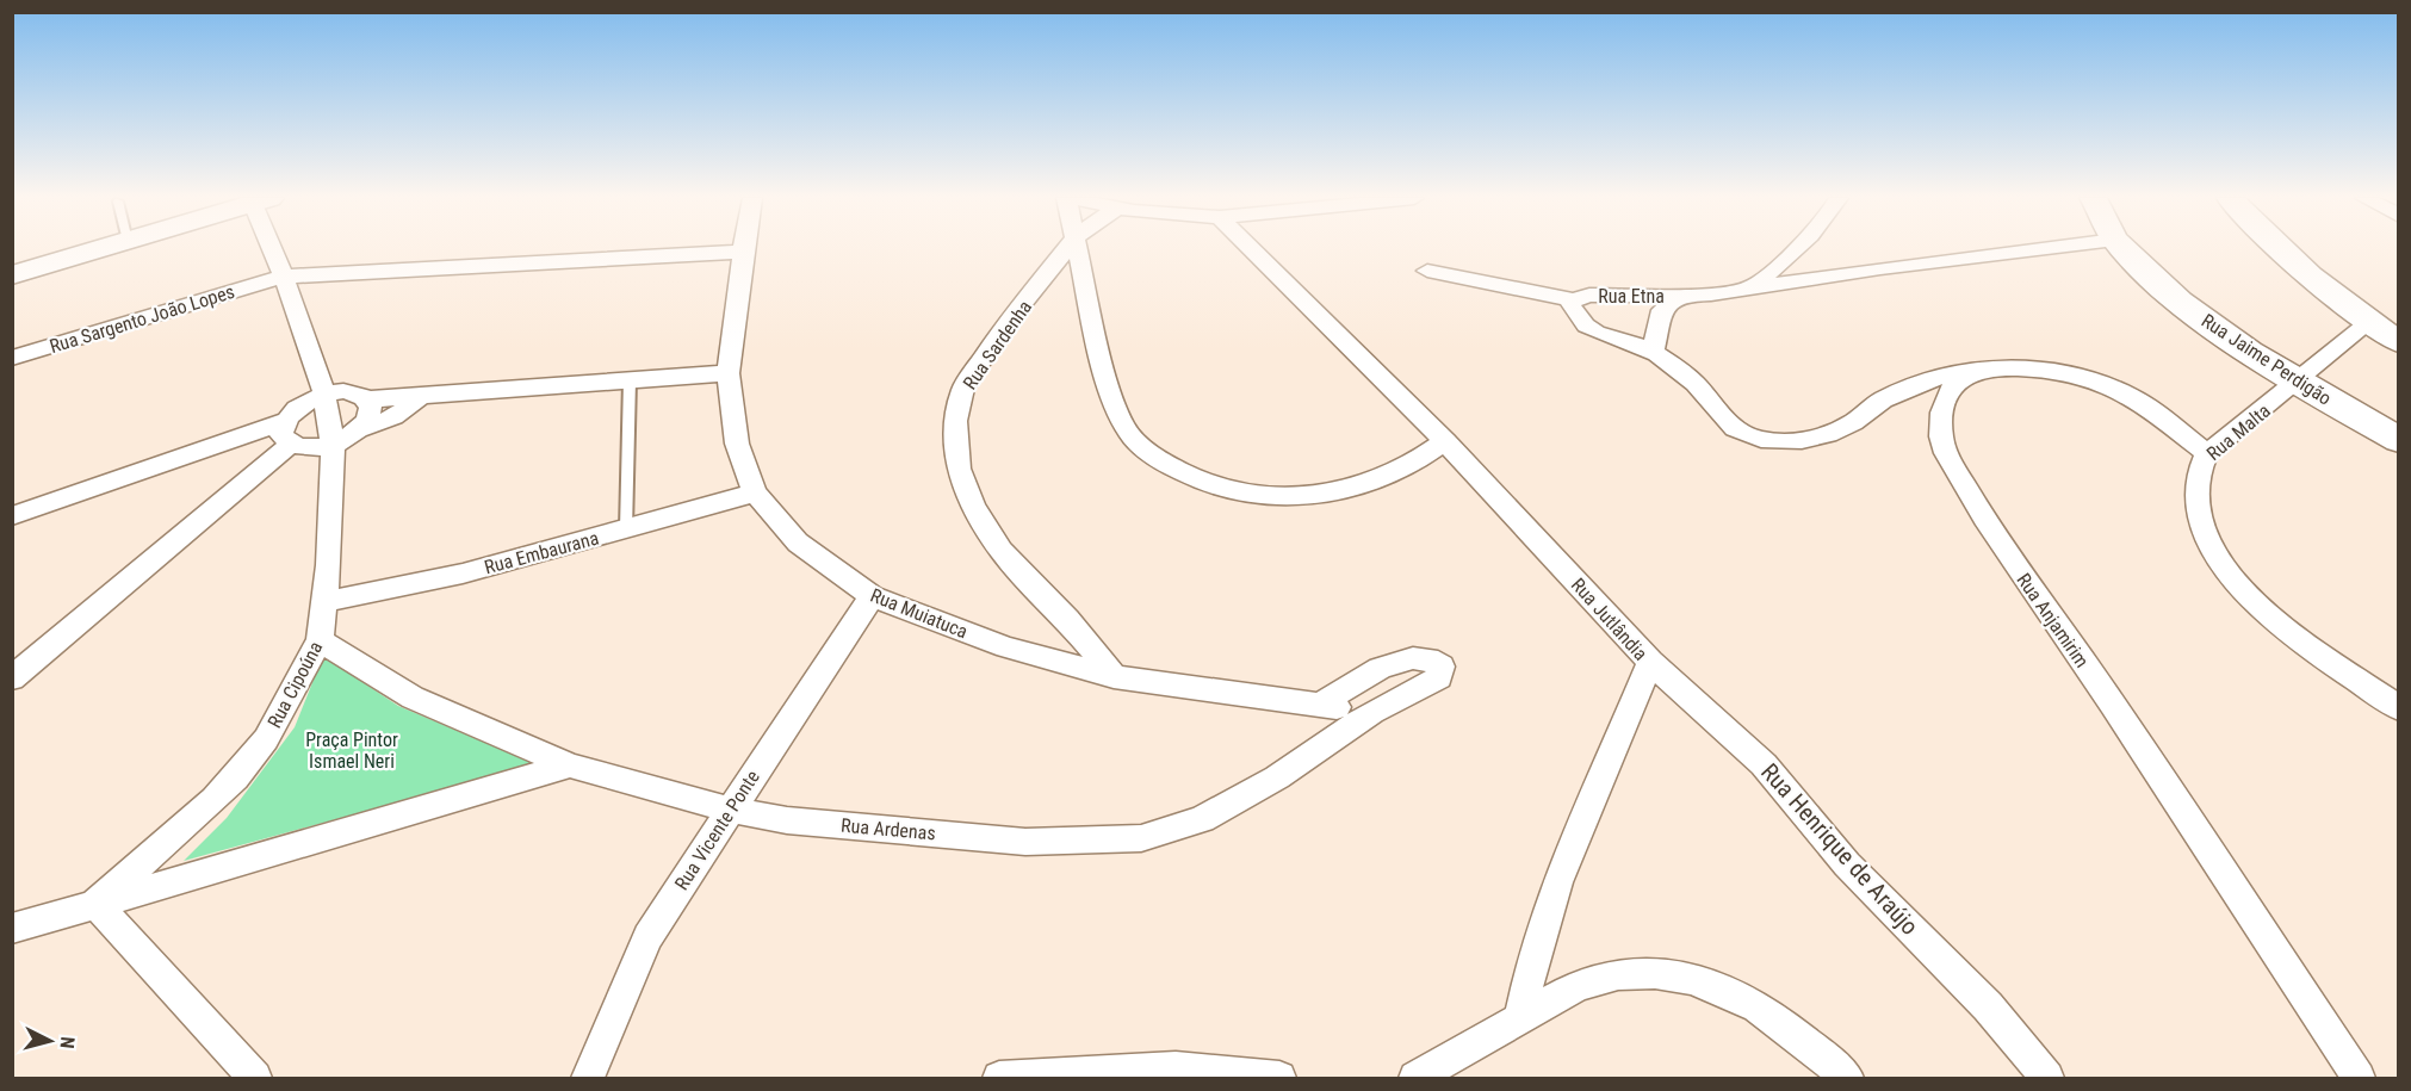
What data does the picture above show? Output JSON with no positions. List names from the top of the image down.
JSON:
{
  "streets": {
    "main road": ["Rua Jaime Perdigão"],
    "street": [
      "Rua Etna",
      "Rua Sargento João Lopes",
      "Rua Sardenha",
      "Rua Malta",
      "Rua Embaurana",
      "Rua Muiatuca",
      "Rua Jutlândia",
      "Rua Anjamirim",
      "Rua Cipoúna",
      "Rua Ardenas",
      "Rua Vicente Ponte",
      "Rua Henrique de Araújo"
    ]
  },
  "crossings": [
    ["Rua Etna", "Rua Anjamirim"],
    ["Rua Sargento João Lopes", "Rua Muiatuca"],
    ["Rua Sargento João Lopes", "Rua Cipoúna"],
    ["Rua Sardenha", "Rua Muiatuca"],
    ["Rua Jaime Perdigão", "Rua Malta"],
    ["Rua Embaurana", "Rua Muiatuca"],
    ["Rua Embaurana", "Rua Cipoúna"],
    ["Rua Muiatuca", "Rua Ardenas"],
    ["Rua Muiatuca", "Rua Vicente Ponte"],
    ["Rua Jutlândia", "Rua Henrique de Araújo"],
    ["Rua Cipoúna", "Rua Ardenas"],
    ["Rua Ardenas", "Rua Vicente Ponte"]
  ],
  "parks": ["Praça Pintor Ismael Neri"],
  "north": "right"
}
